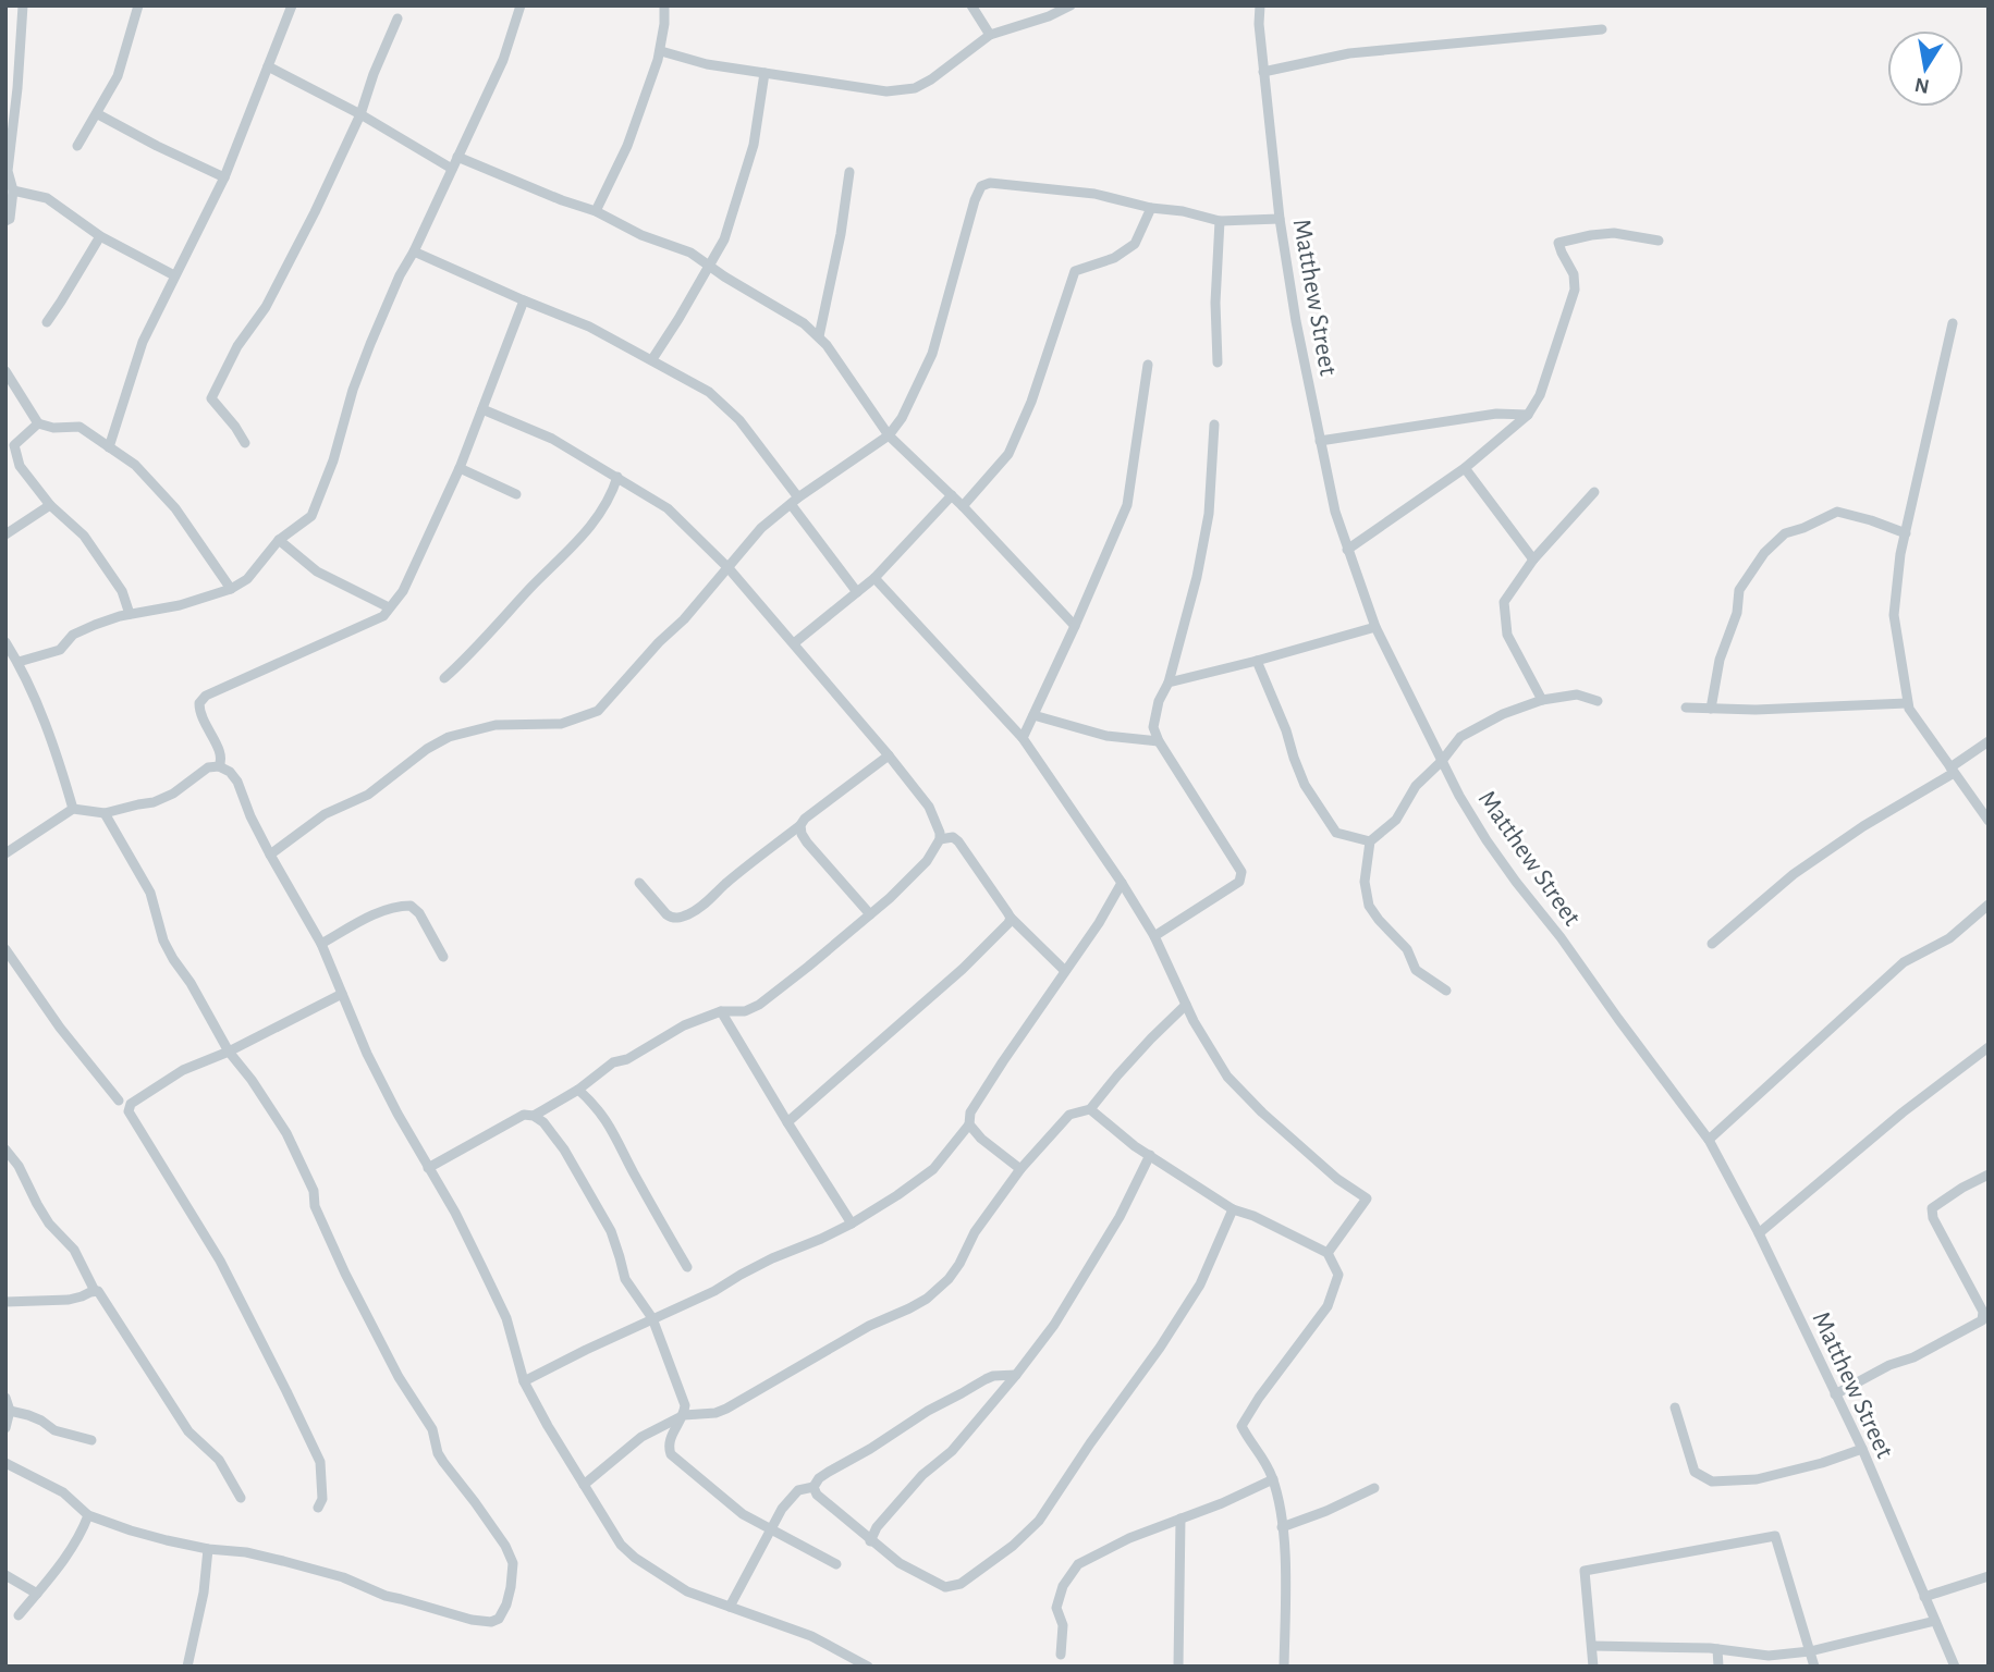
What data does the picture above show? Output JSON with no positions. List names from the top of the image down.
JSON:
{
  "streets": {
    "street": ["Matthew Street"]
  },
  "north": "bottom"
}
